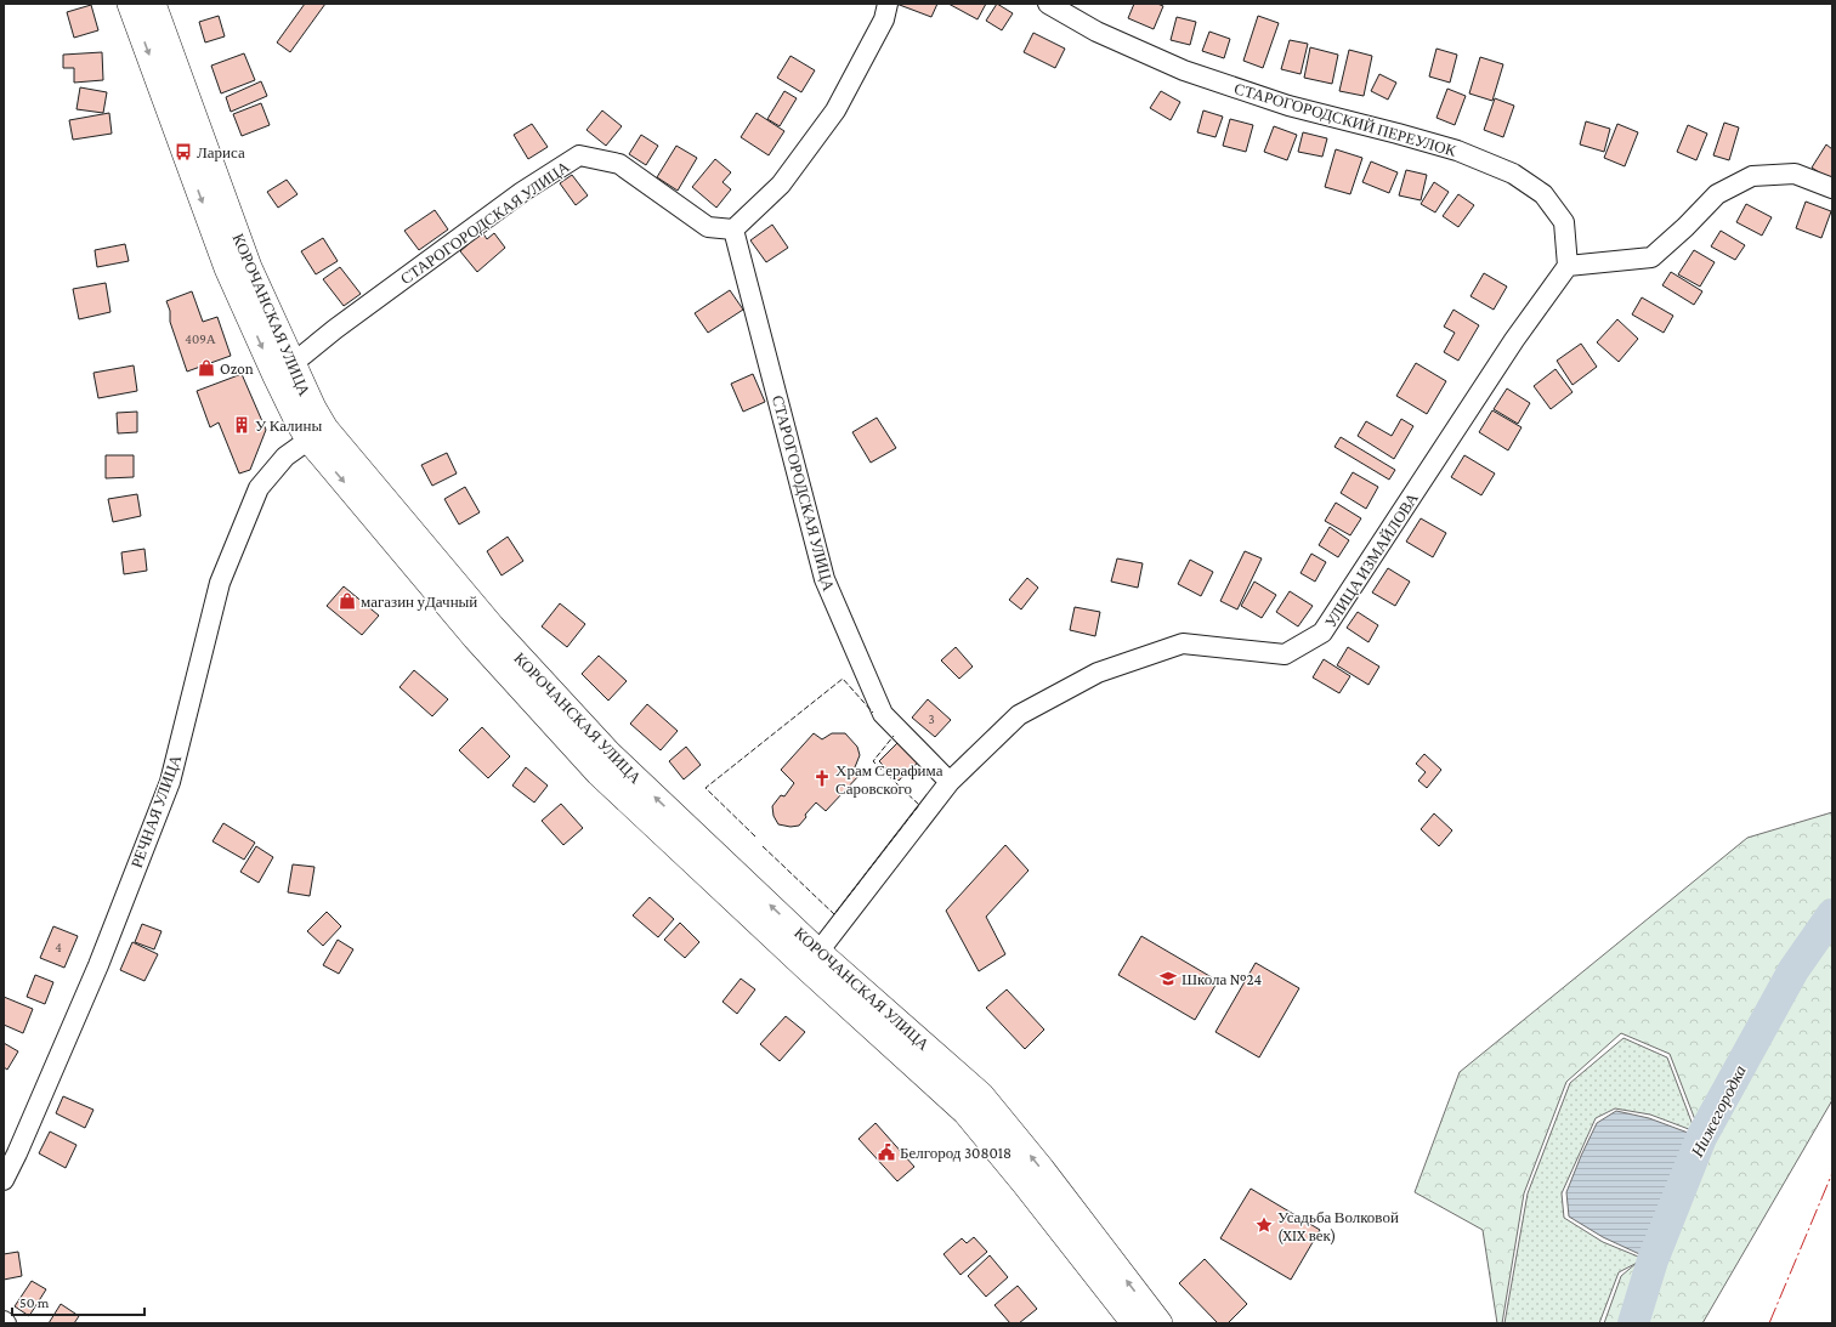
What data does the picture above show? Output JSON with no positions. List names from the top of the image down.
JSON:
{
  "streets": {
    "main road": ["КОРОЧАНСКАЯ УЛИЦА"],
    "street": [
      "СТАРОГОРОДСКИЙ ПЕРЕУЛОК",
      "СТАРОГОРОДСКАЯ УЛИЦА",
      "УЛИЦА ИЗМАЙЛОВА",
      "РЕЧНАЯ УЛИЦА"
    ]
  },
  "crossings": [
    ["СТАРОГОРОДСКИЙ ПЕРЕУЛОК", "УЛИЦА ИЗМАЙЛОВА"],
    ["СТАРОГОРОДСКАЯ УЛИЦА", "КОРОЧАНСКАЯ УЛИЦА"],
    ["СТАРОГОРОДСКАЯ УЛИЦА", "УЛИЦА ИЗМАЙЛОВА"],
    ["КОРОЧАНСКАЯ УЛИЦА", "УЛИЦА ИЗМАЙЛОВА"],
    ["КОРОЧАНСКАЯ УЛИЦА", "РЕЧНАЯ УЛИЦА"]
  ],
  "water": ["Нижегородка"],
  "places": {
    "bus stop": ["Лариса"],
    "shop": ["Ozon", "магазин уДачный"],
    "building": ["У Калины"],
    "church": ["Храм Серафима Саровского"],
    "school or university": ["Школа №24"],
    "public building": ["Белгород 308018"],
    "place": ["Усадьба Волковой (XIX век)"]
  },
  "house_numbers": ["409А", "3", "4"],
  "scale_bar": "50 m"
}
